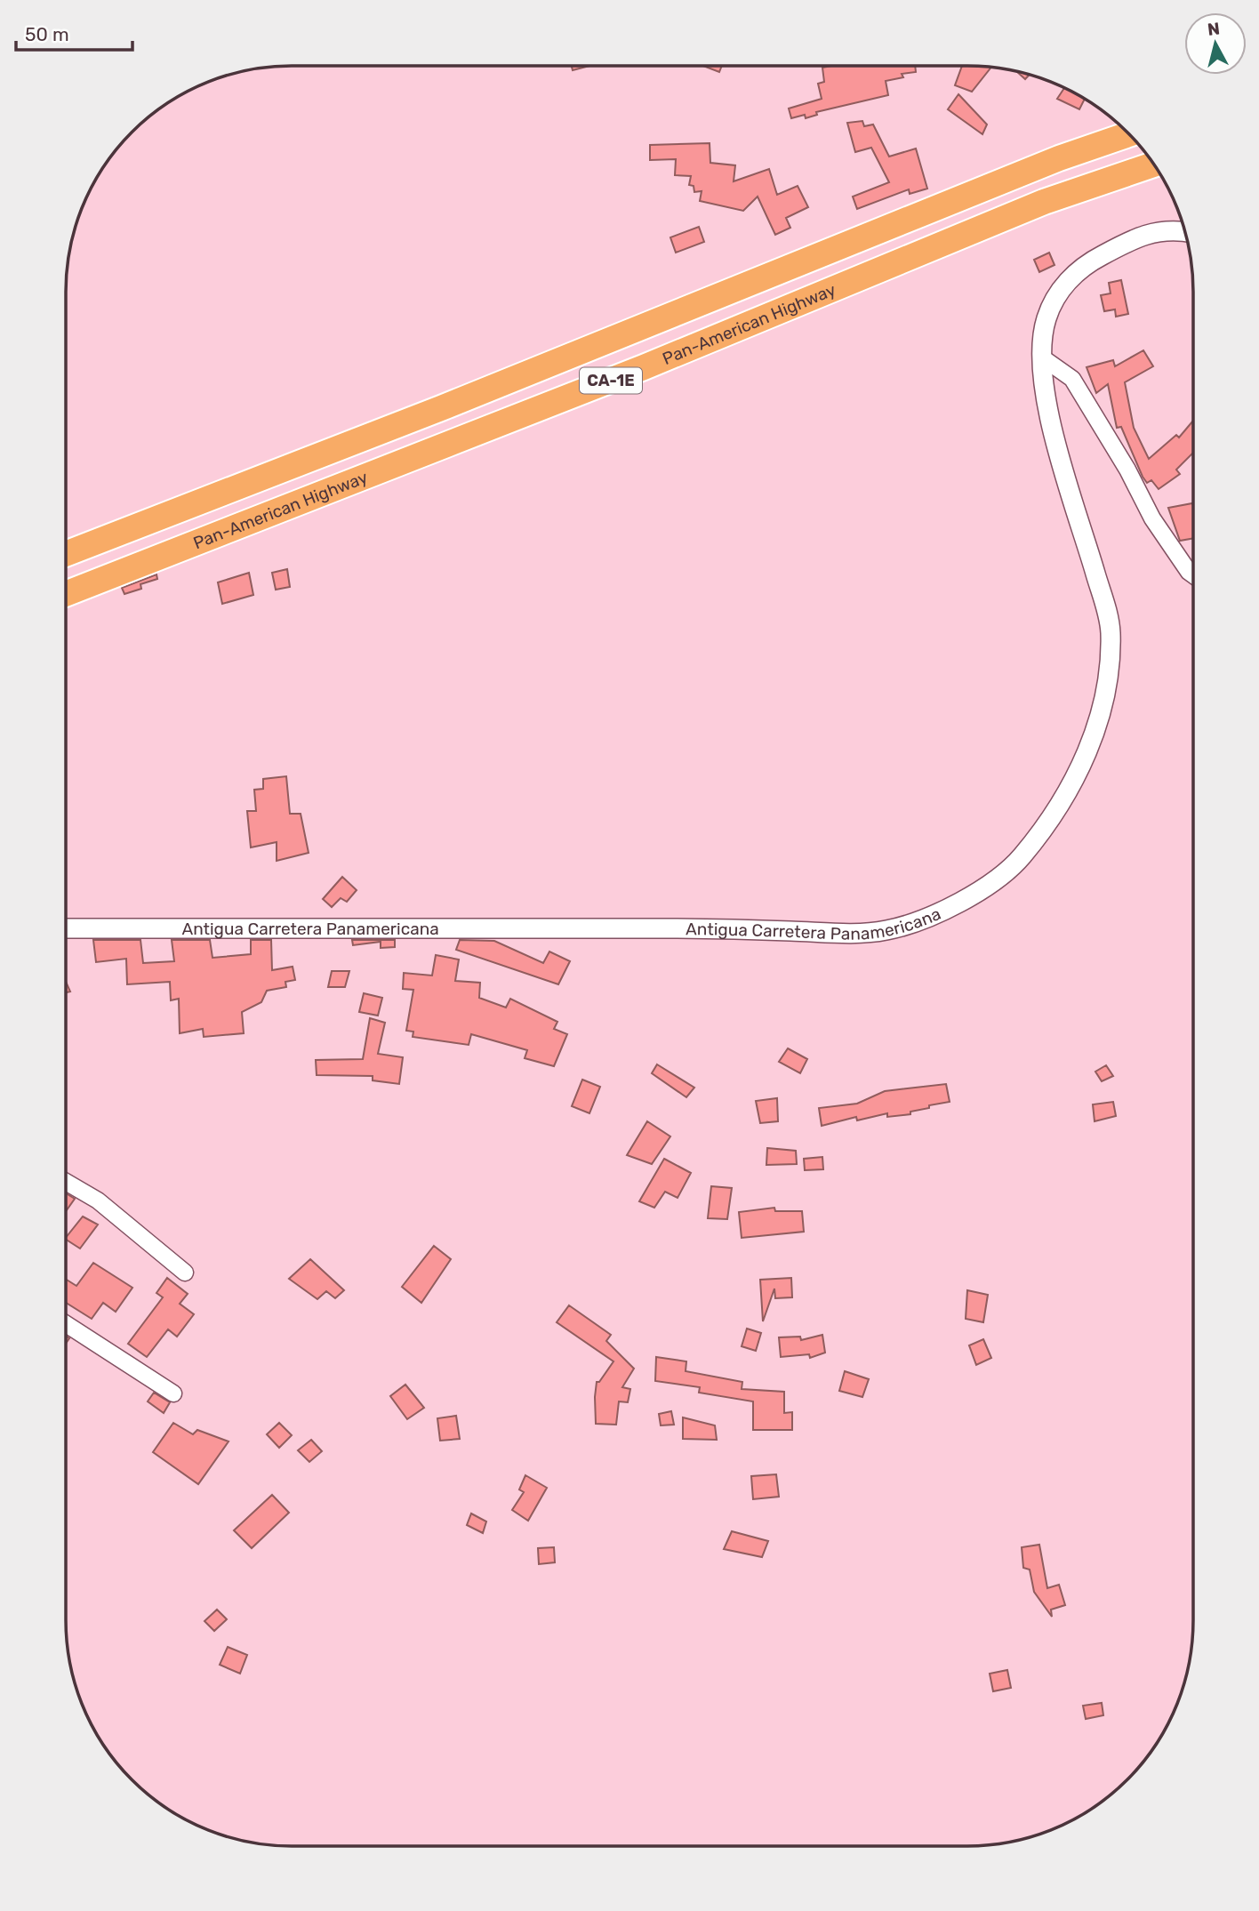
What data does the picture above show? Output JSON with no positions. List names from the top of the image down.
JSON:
{
  "streets": {
    "highway": ["Pan-American Highway", "CA-1E"],
    "street": ["Antigua Carretera Panamericana"]
  },
  "scale_bar": "50 m",
  "north": "top"
}
